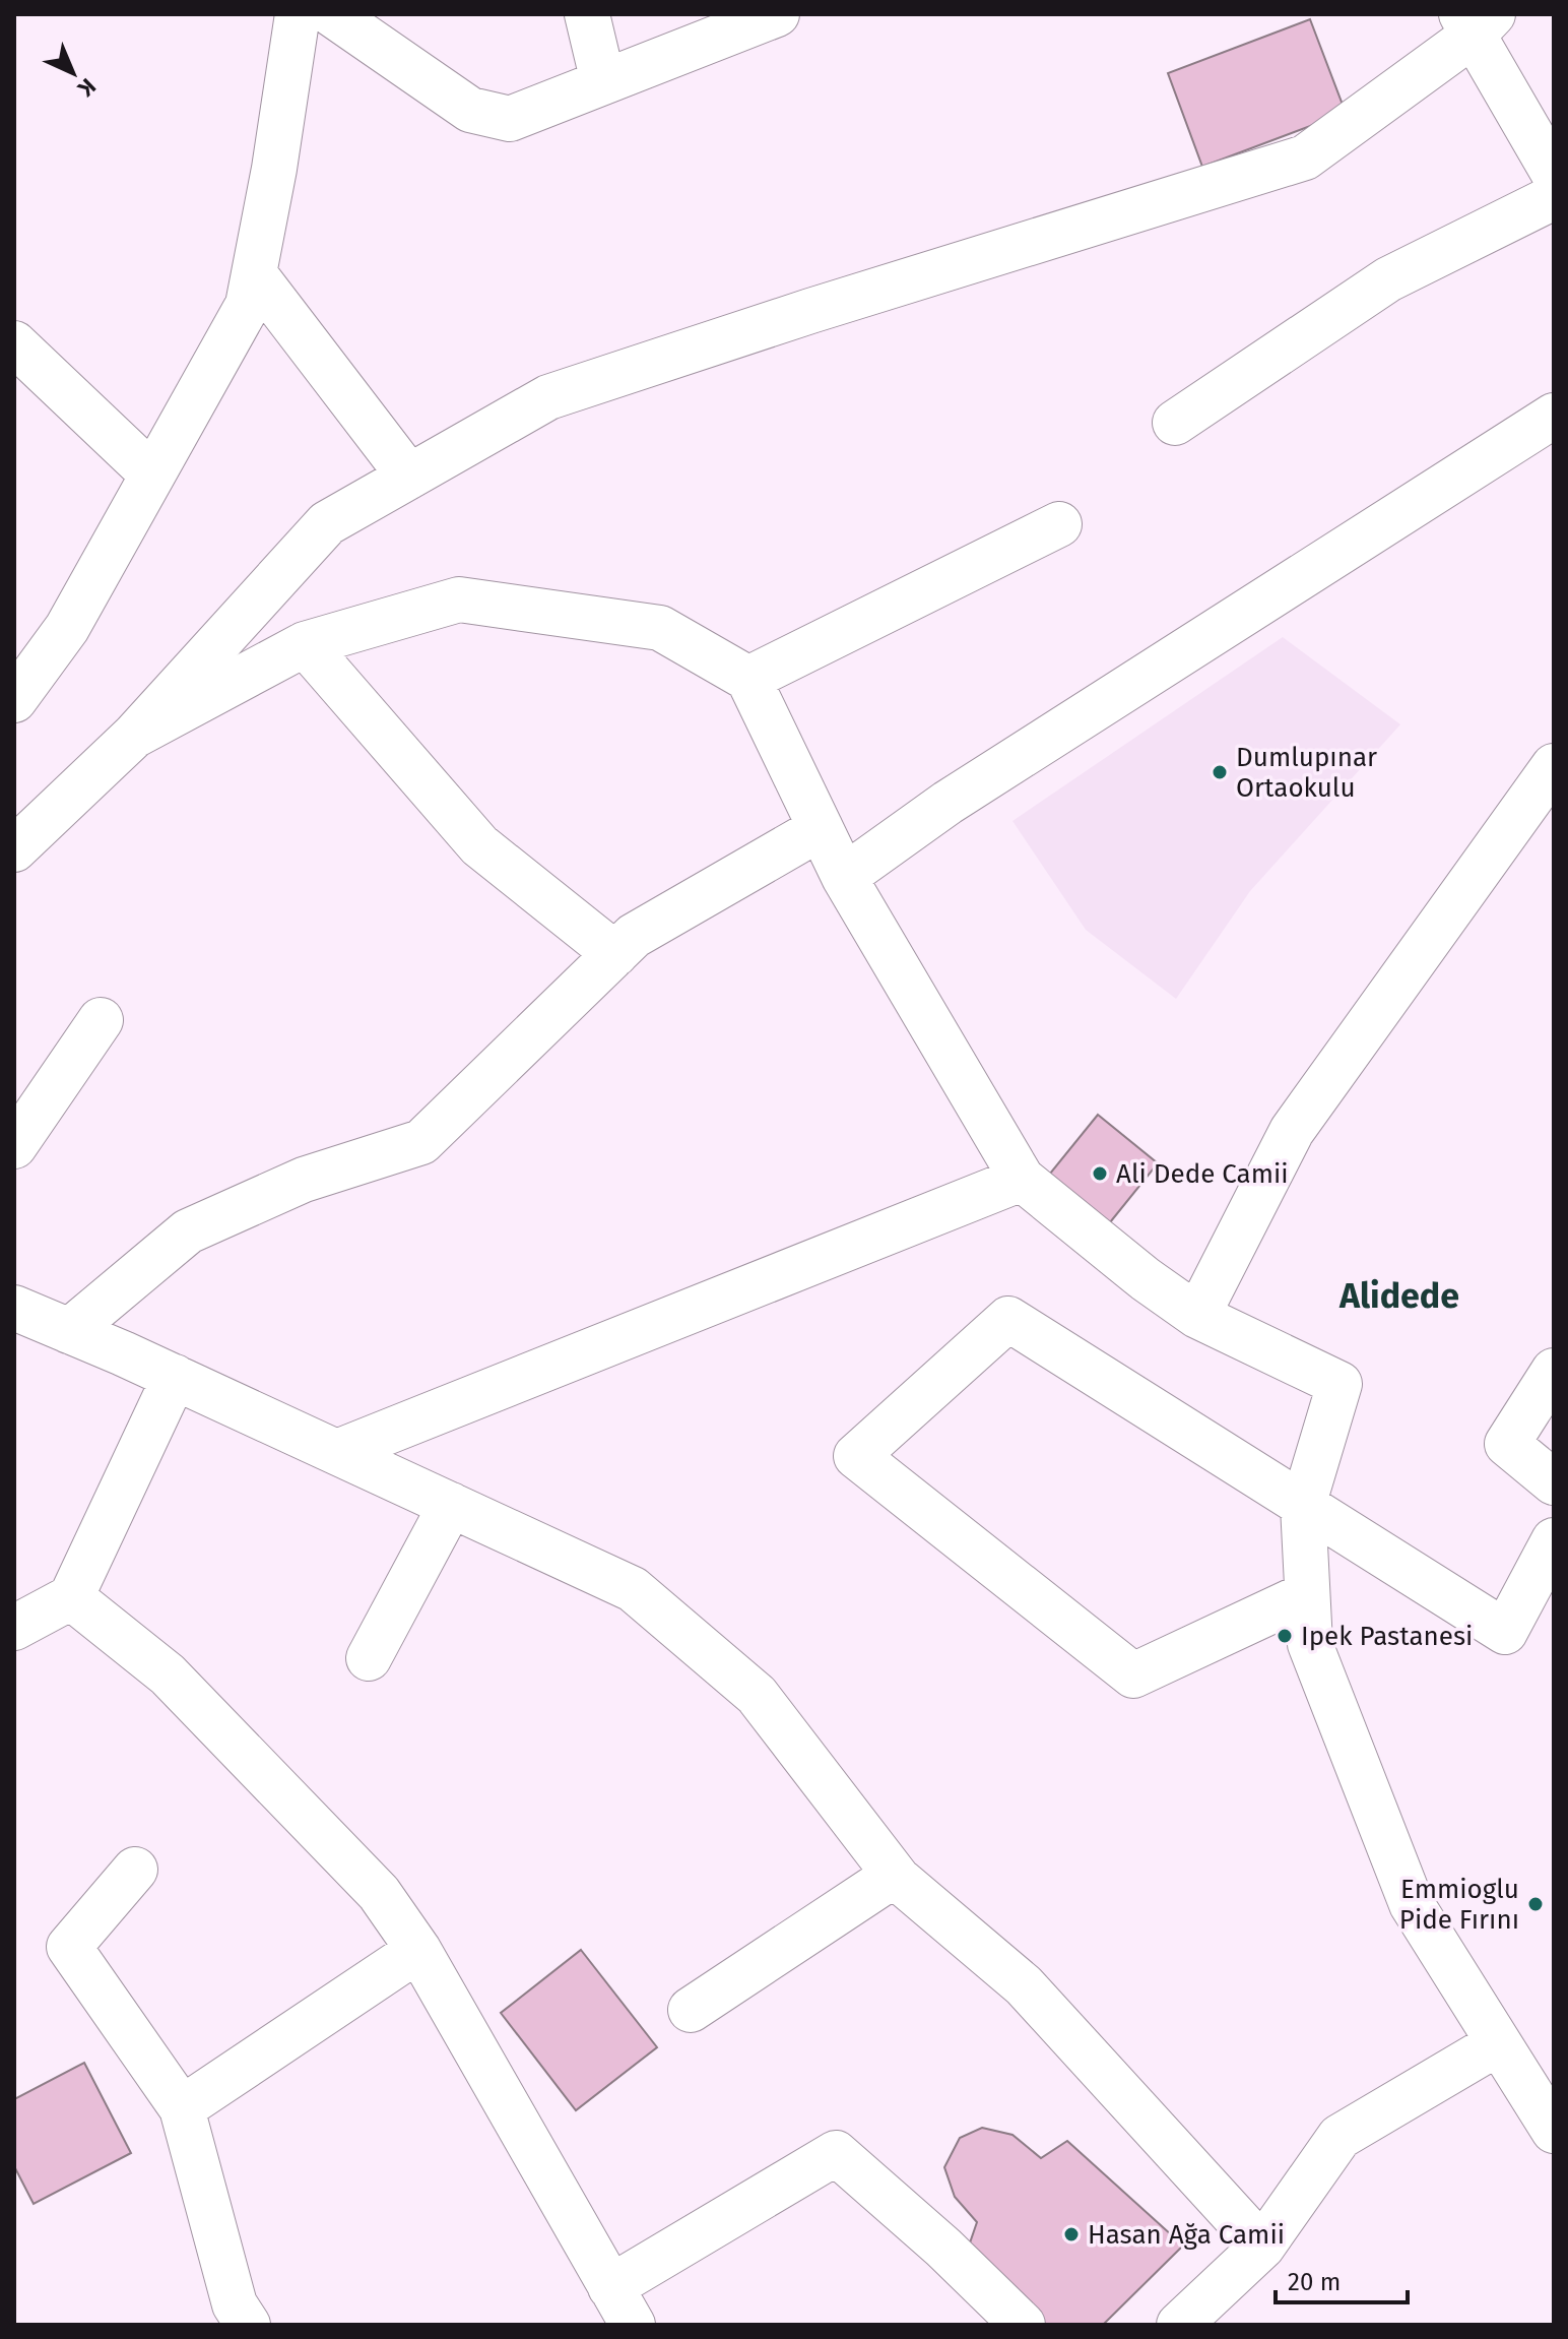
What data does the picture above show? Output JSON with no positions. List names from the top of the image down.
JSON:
{
  "districts": ["Alidede"],
  "places": [
    "Dumlupınar Ortaokulu",
    "Ali Dede Camii",
    "Ipek Pastanesi",
    "Emmioglu Pide Fırını",
    "Hasan Ağa Camii"
  ],
  "scale_bar": "20 m",
  "north": "bottom right"
}
